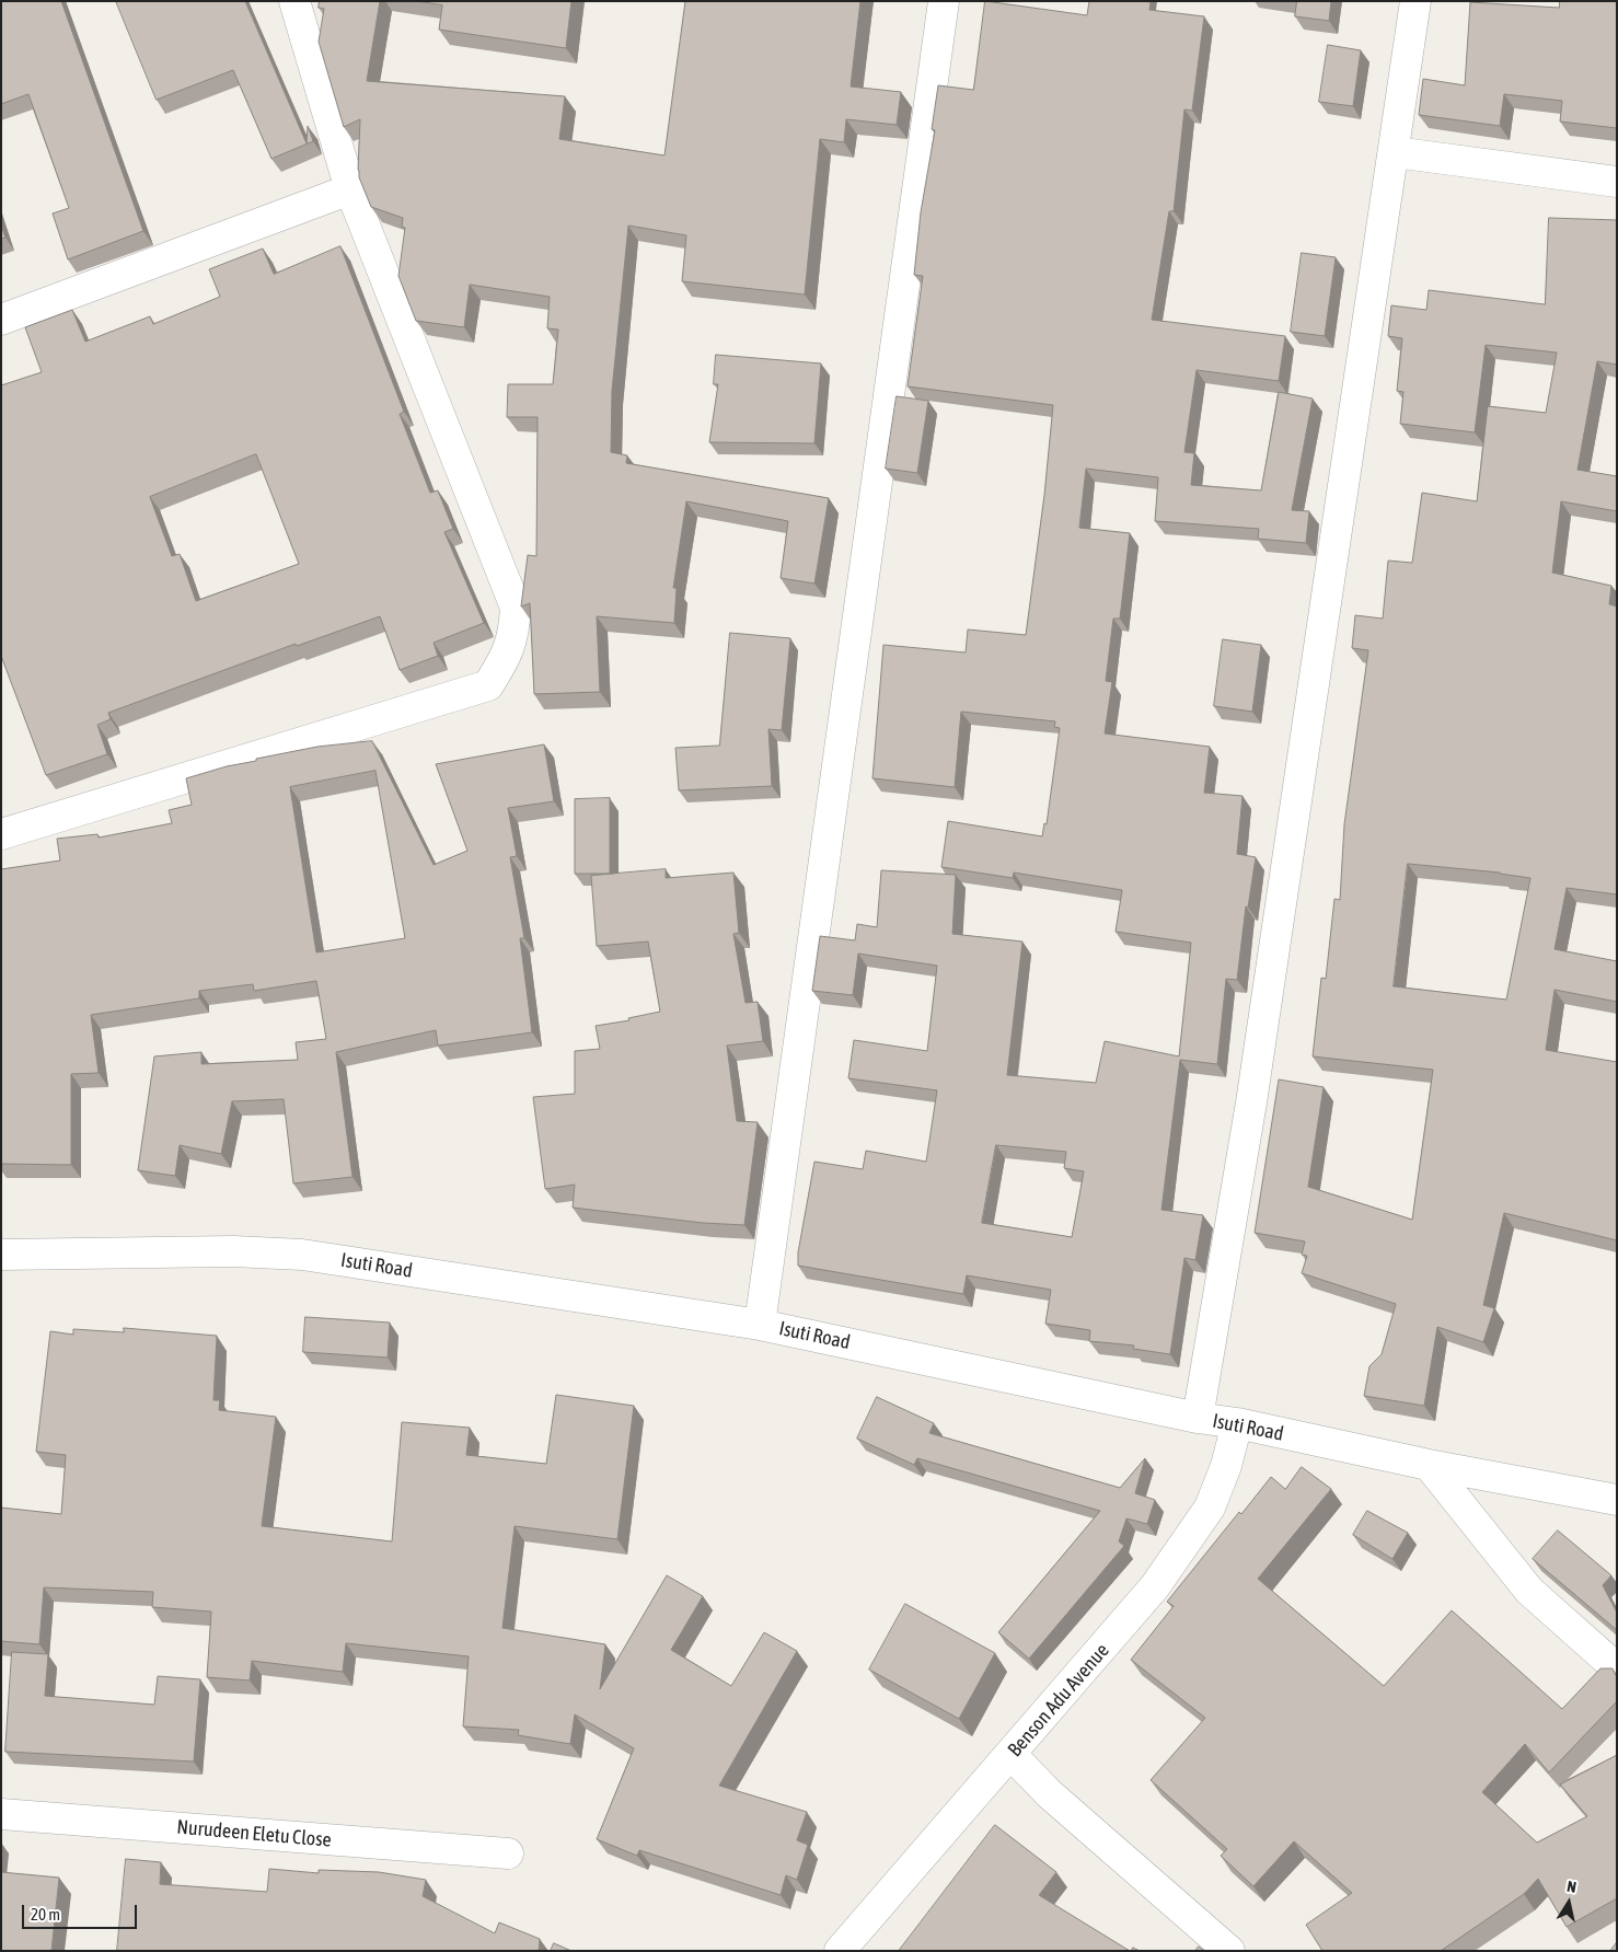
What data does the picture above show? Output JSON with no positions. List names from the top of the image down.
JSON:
{
  "streets": {
    "street": ["Isuti Road", "Benson Adu Avenue", "Nurudeen Eletu Close"]
  },
  "crossings": [
    ["Isuti Road", "Benson Adu Avenue"]
  ],
  "scale_bar": "20 m",
  "north": "top"
}
